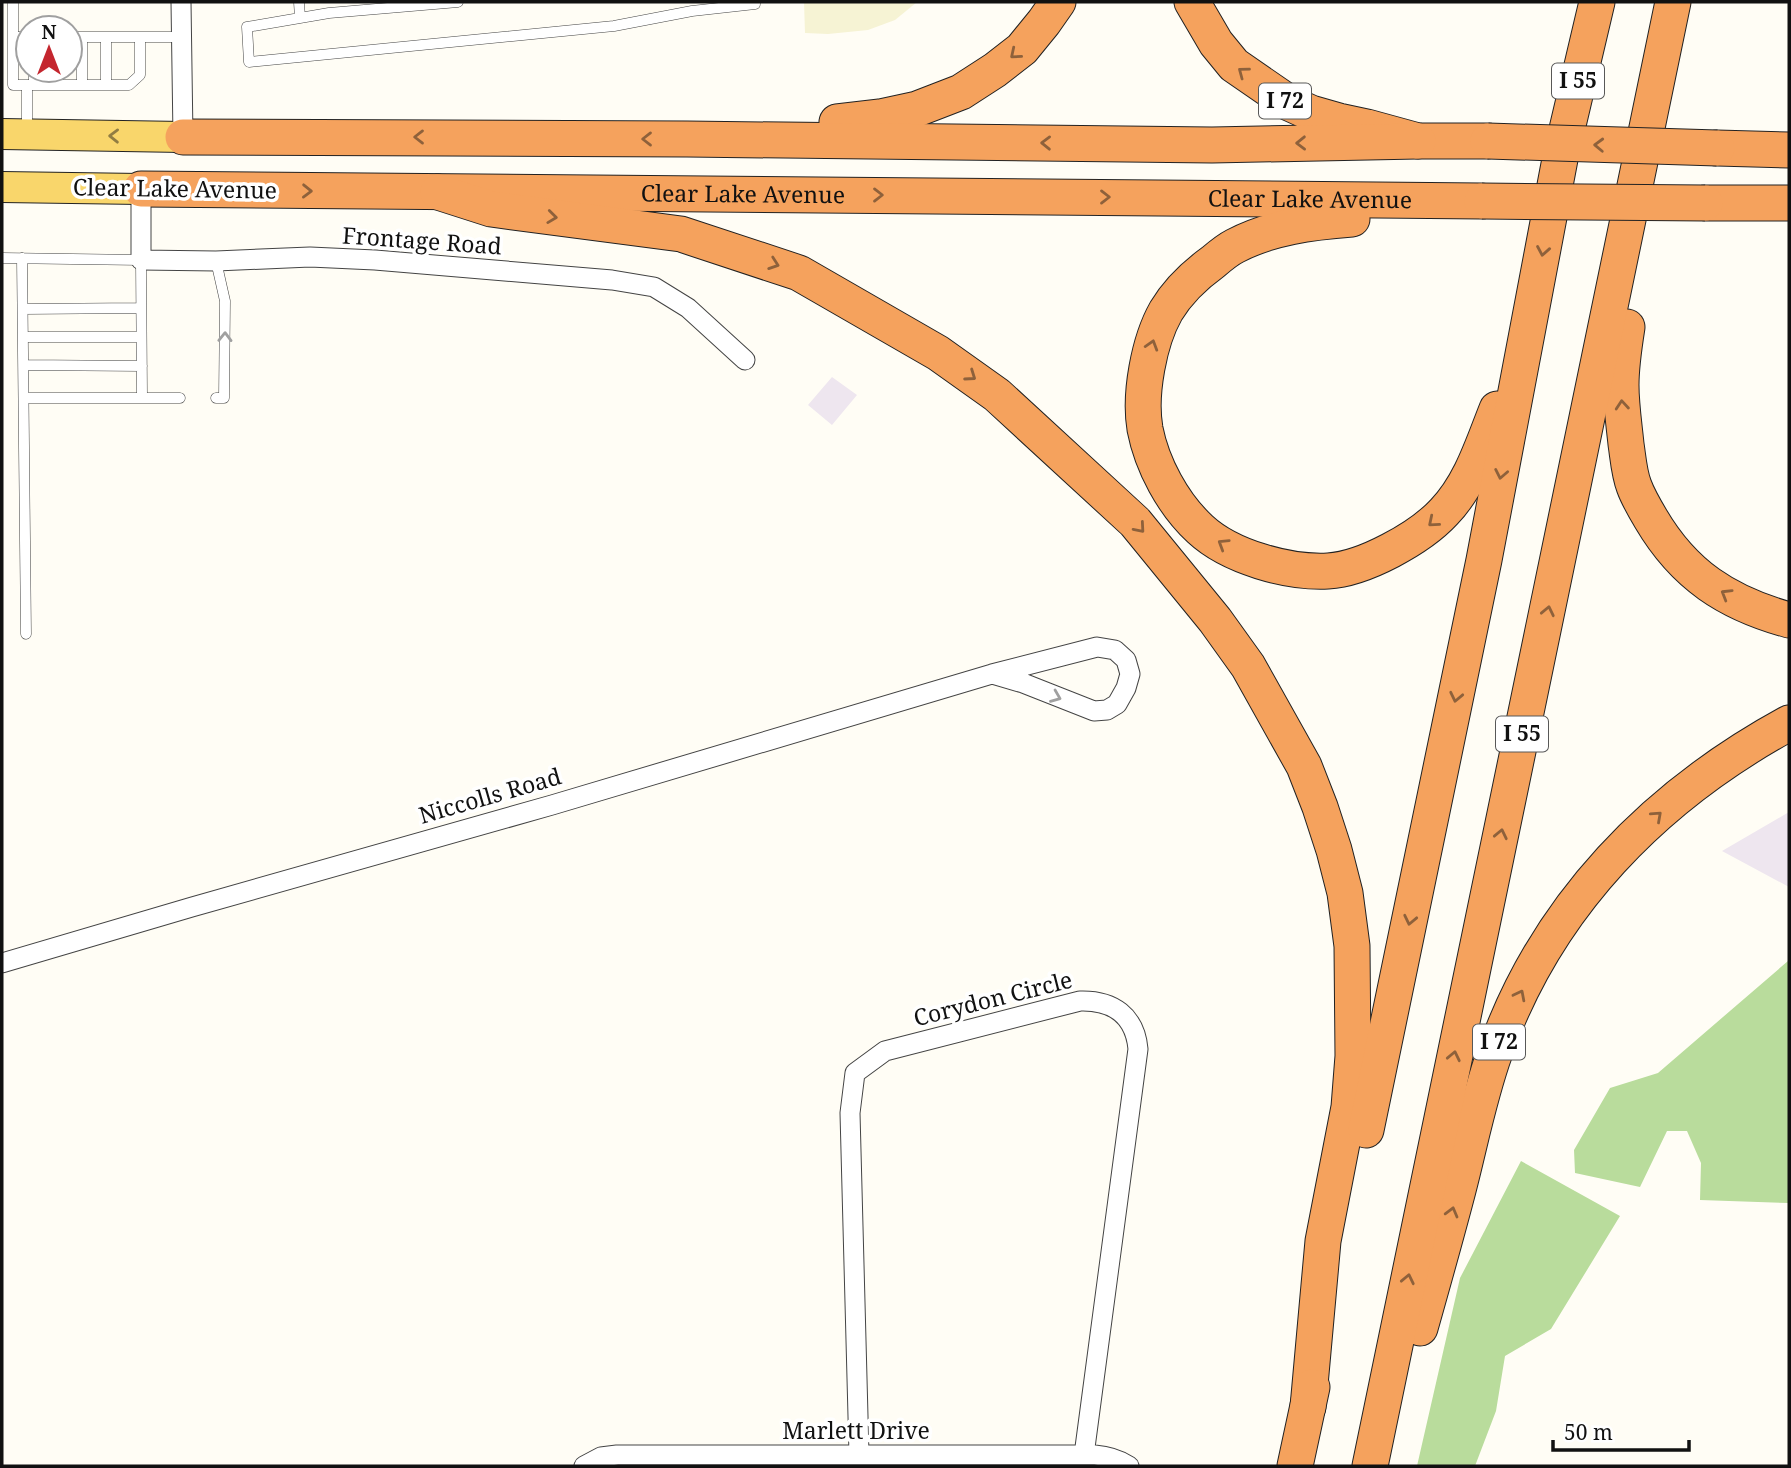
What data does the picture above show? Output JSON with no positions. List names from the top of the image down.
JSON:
{
  "streets": {
    "highway": ["I 55", "I 72", "Clear Lake Avenue"],
    "street": [
      "Frontage Road",
      "Niccolls Road",
      "Corydon Circle",
      "Marlett Drive"
    ]
  },
  "crossings": [
    ["Corydon Circle", "Marlett Drive"]
  ],
  "one_way": ["Clear Lake Avenue"],
  "scale_bar": "50 m",
  "north": "top"
}
